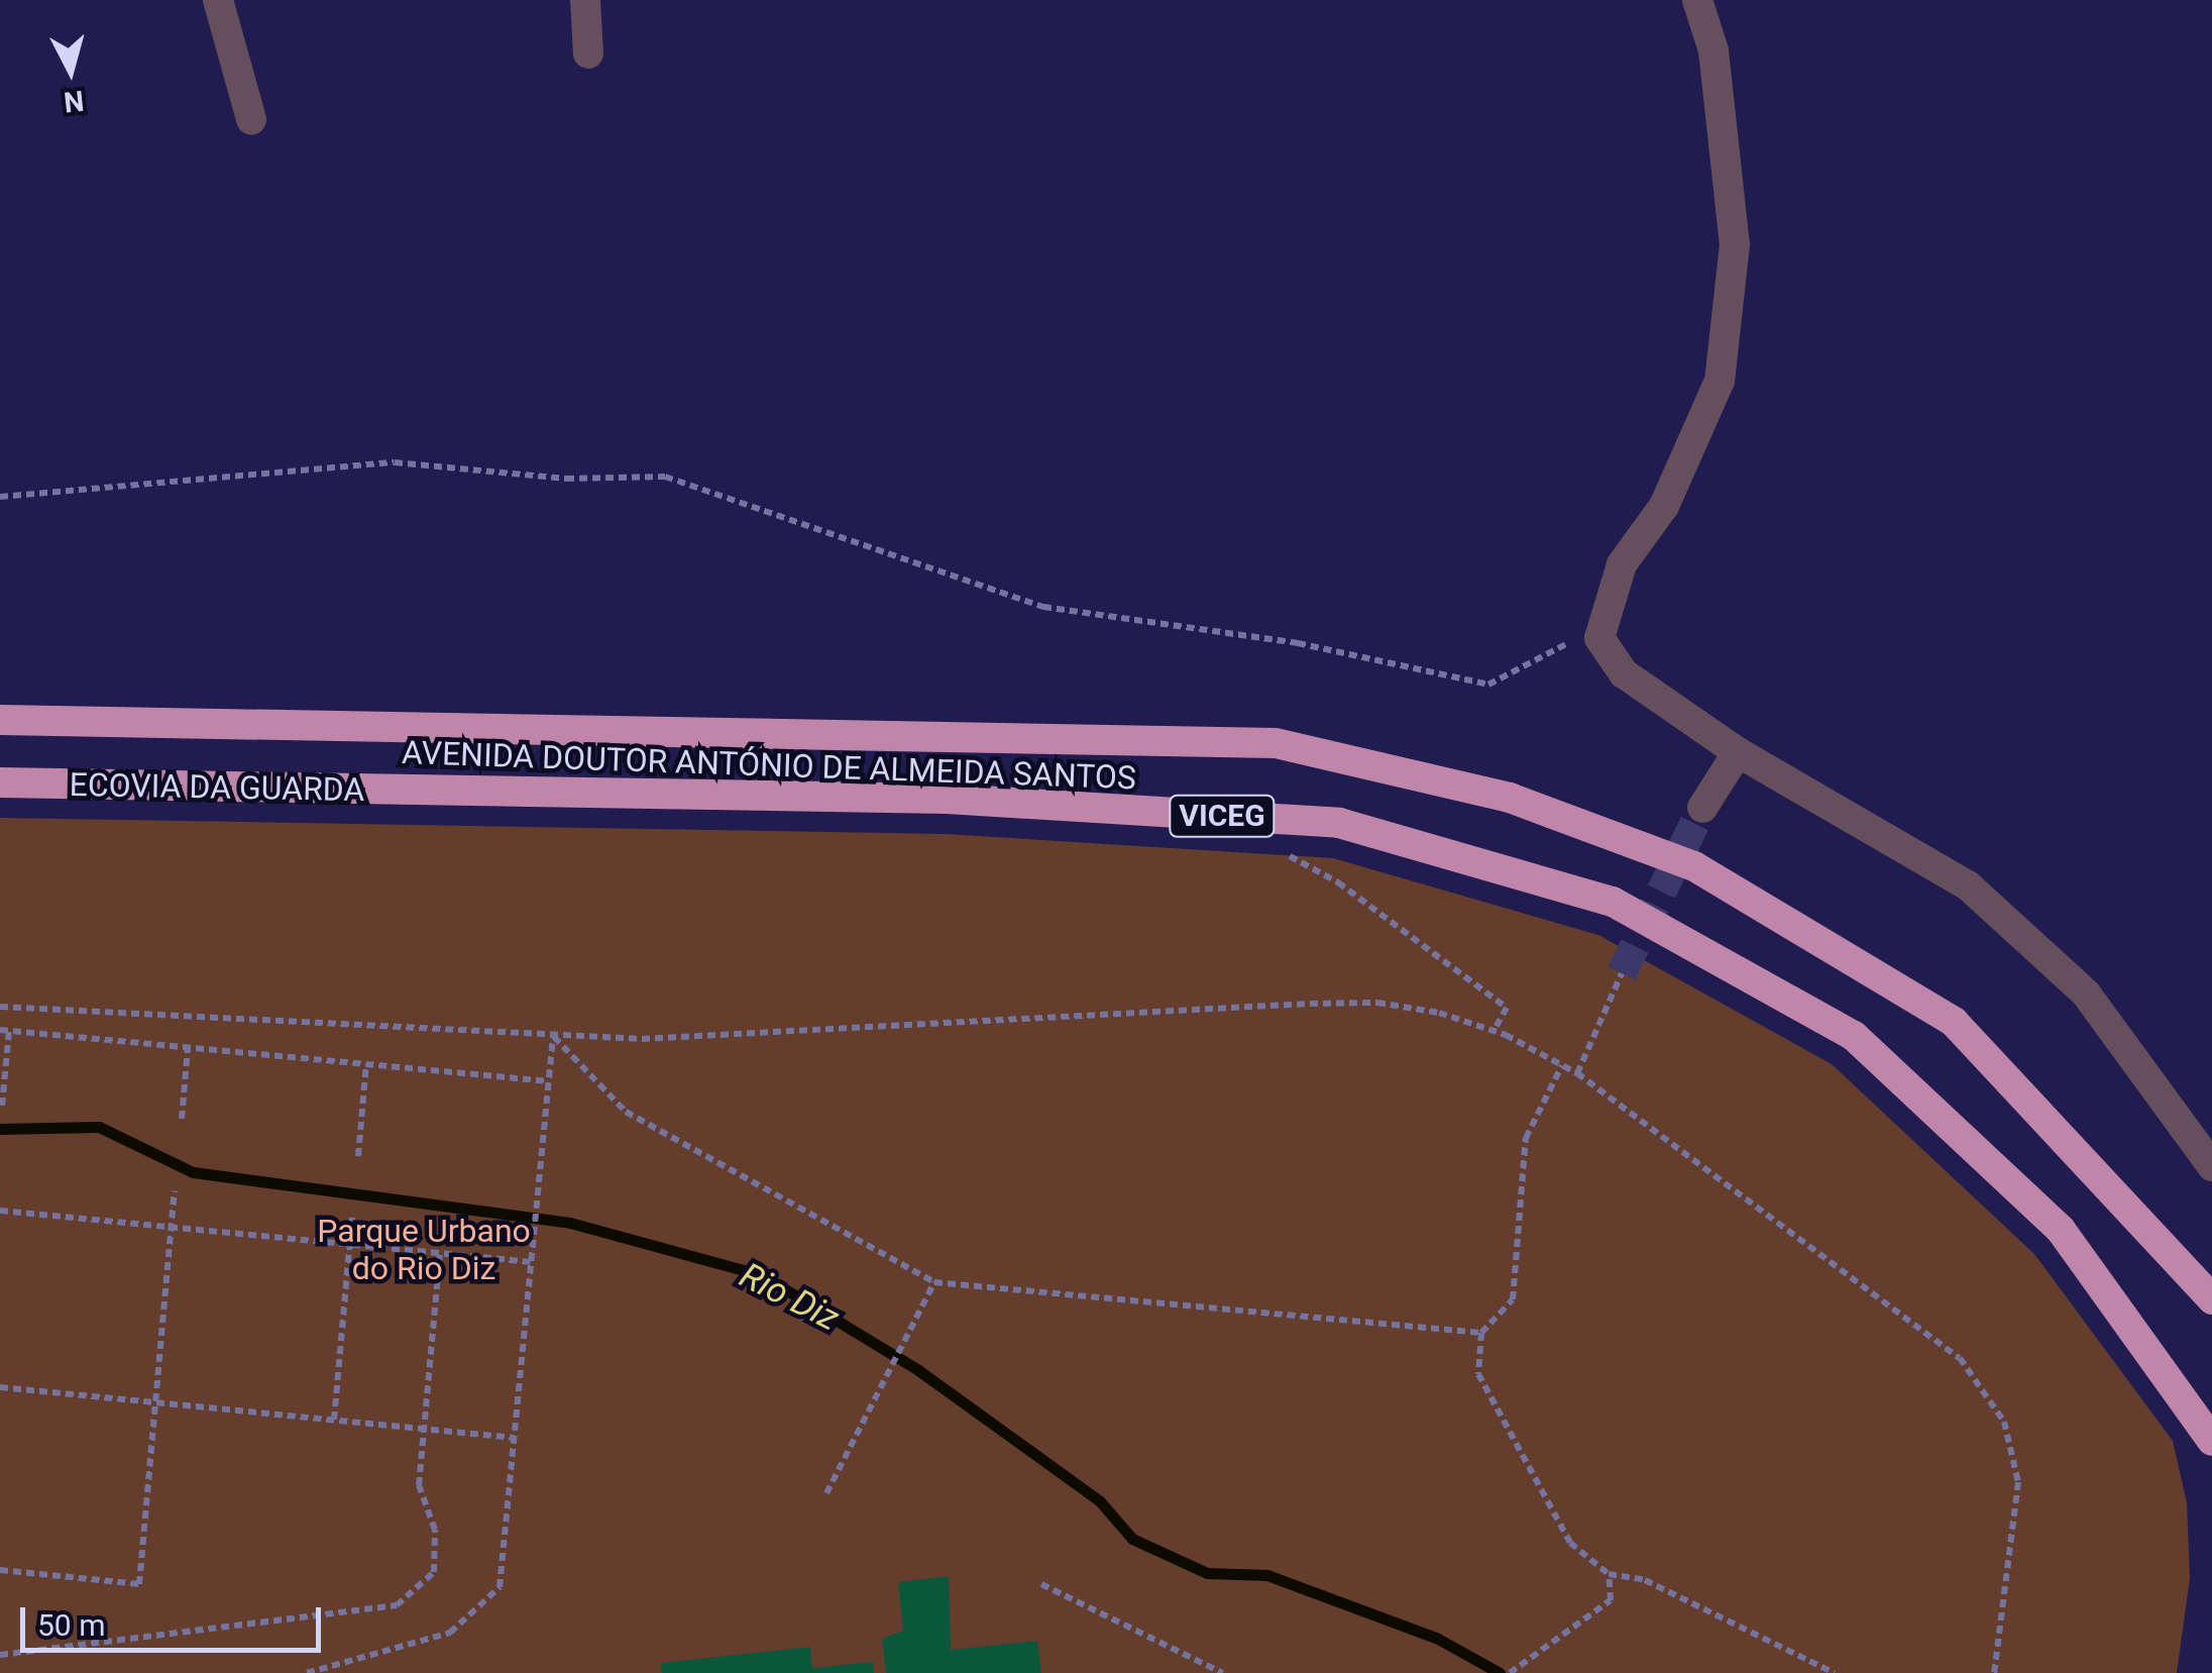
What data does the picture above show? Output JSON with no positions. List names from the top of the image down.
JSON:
{
  "streets": {
    "highway": ["AVENIDA DOUTOR ANTÓNIO DE ALMEIDA SANTOS", "VICEG"]
  },
  "water": ["Rio Diz"],
  "parks": ["Parque Urbano do Rio Diz"],
  "scale_bar": "50 m",
  "north": "bottom"
}
